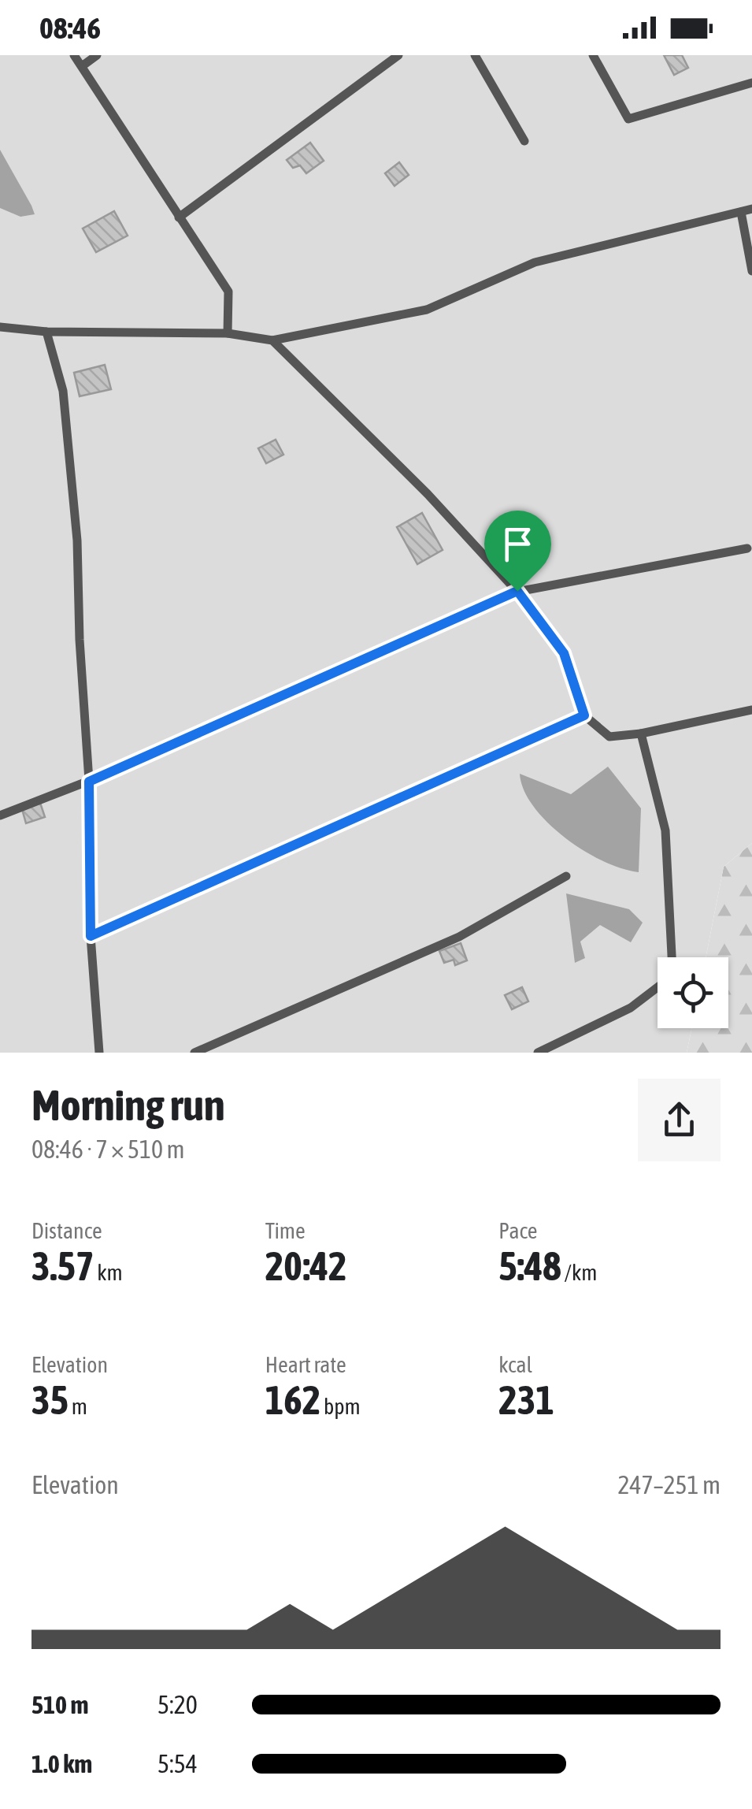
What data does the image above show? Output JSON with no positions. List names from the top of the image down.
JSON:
{
  "page": {
    "status": "08:46",
    "heading": ["Morning run", "08:46 · 7 × 510 m"],
    "stats": [
      ["Distance", "3.57 km"],
      ["Time", "20:42"],
      ["Pace", "5:48 /km"],
      ["Elevation", "35 m"],
      ["Heart rate", "162 bpm"],
      ["kcal", "231"]
    ],
    "chart": ["Elevation", "247–251 m"],
    "list": [
      {
        "name": "510 m",
        "note": "5:20"
      },
      {
        "name": "1.0 km",
        "note": "5:54"
      }
    ]
  }
}
